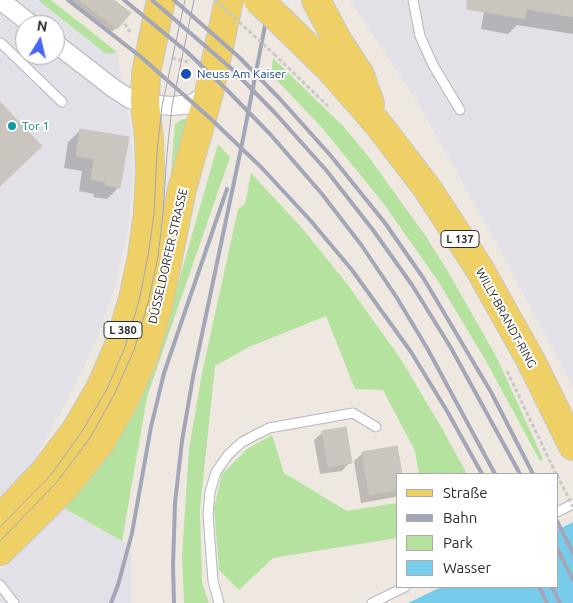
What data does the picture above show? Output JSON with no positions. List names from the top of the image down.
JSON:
{
  "streets": {
    "main road": [
      "L 137",
      "DÜSSELDORFER STRASSE",
      "WILLY-BRANDT-RING",
      "L 380"
    ]
  },
  "places": ["Neuss Am Kaiser", "Tor 1"],
  "legend": [
    "Straße",
    "Bahn",
    "Park",
    "Wasser"
  ],
  "north": "top"
}
